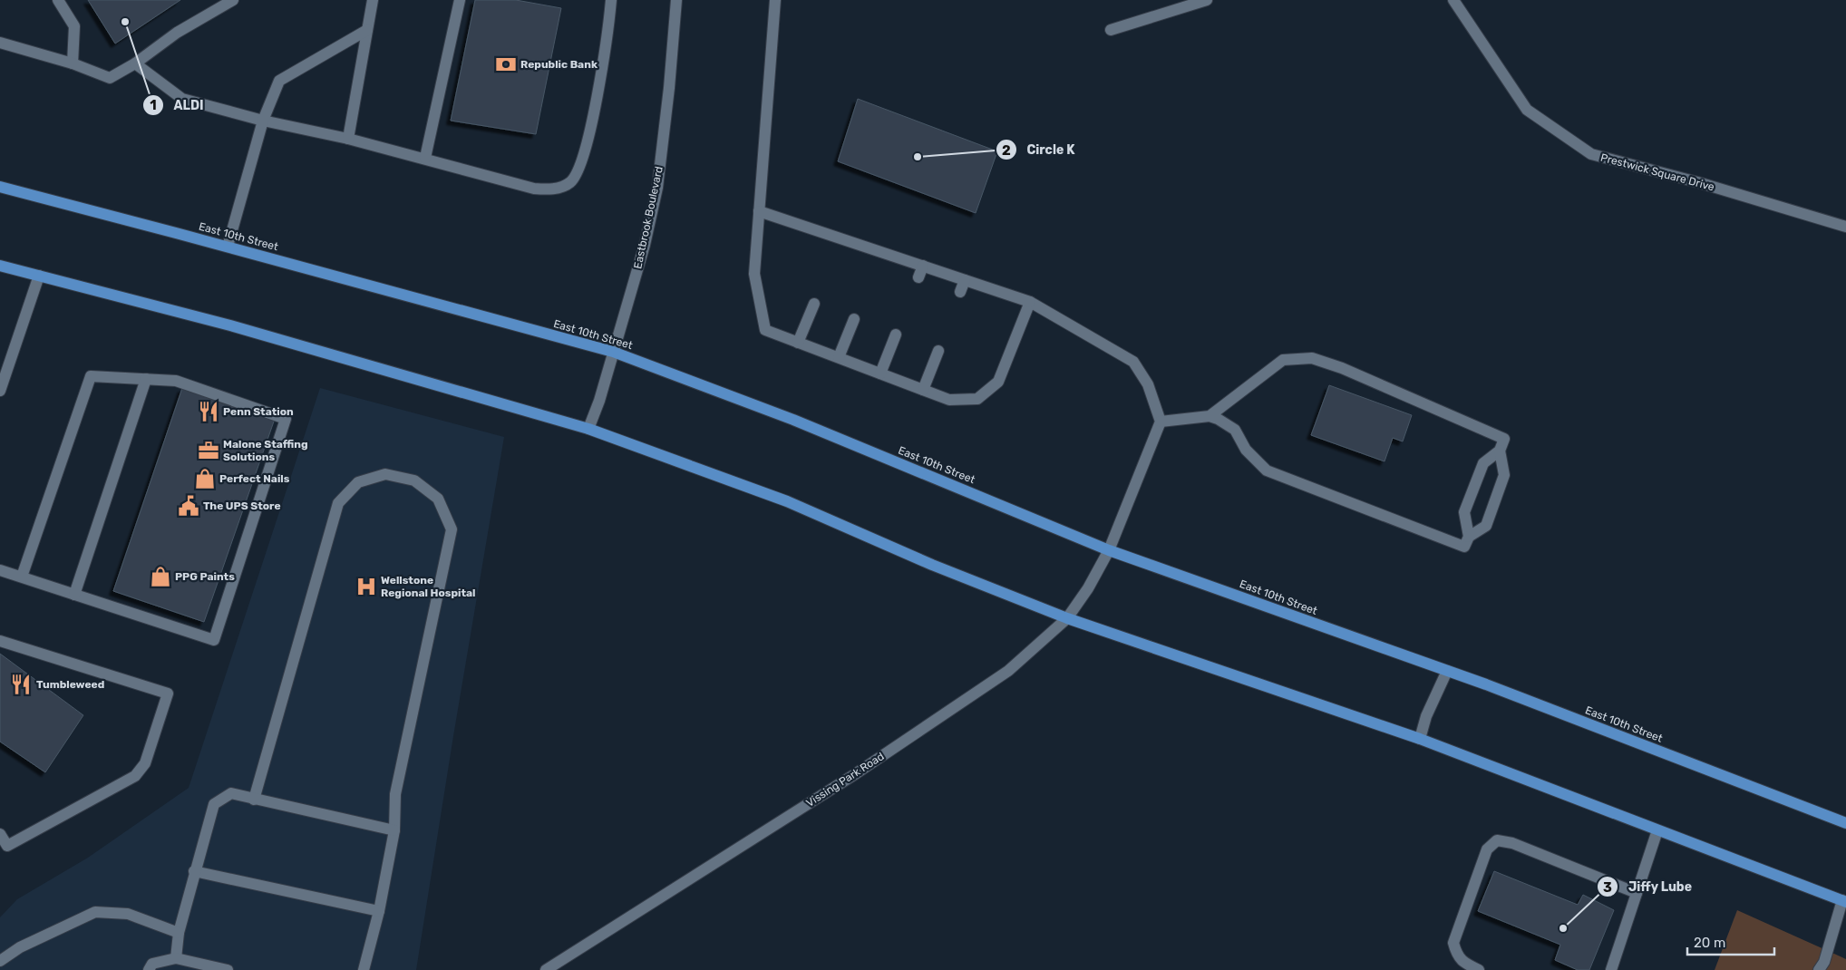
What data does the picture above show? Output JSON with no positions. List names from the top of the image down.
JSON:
{
  "streets": {
    "main road": ["East 10th Street"],
    "street": ["Prestwick Square Drive", "Eastbrook Boulevard", "Vissing Park Road"]
  },
  "crossings": [
    ["Eastbrook Boulevard", "East 10th Street"],
    ["East 10th Street", "Vissing Park Road"]
  ],
  "places": {
    "other": ["ALDI", "Circle K", "Jiffy Lube"],
    "bank": ["Republic Bank"],
    "restaurant": ["Penn Station", "Tumbleweed"],
    "office": ["Malone Staffing Solutions"],
    "shop": ["Perfect Nails", "PPG Paints"],
    "public building": ["The UPS Store"],
    "hospital": ["Wellstone Regional Hospital"]
  },
  "scale_bar": "20 m"
}
